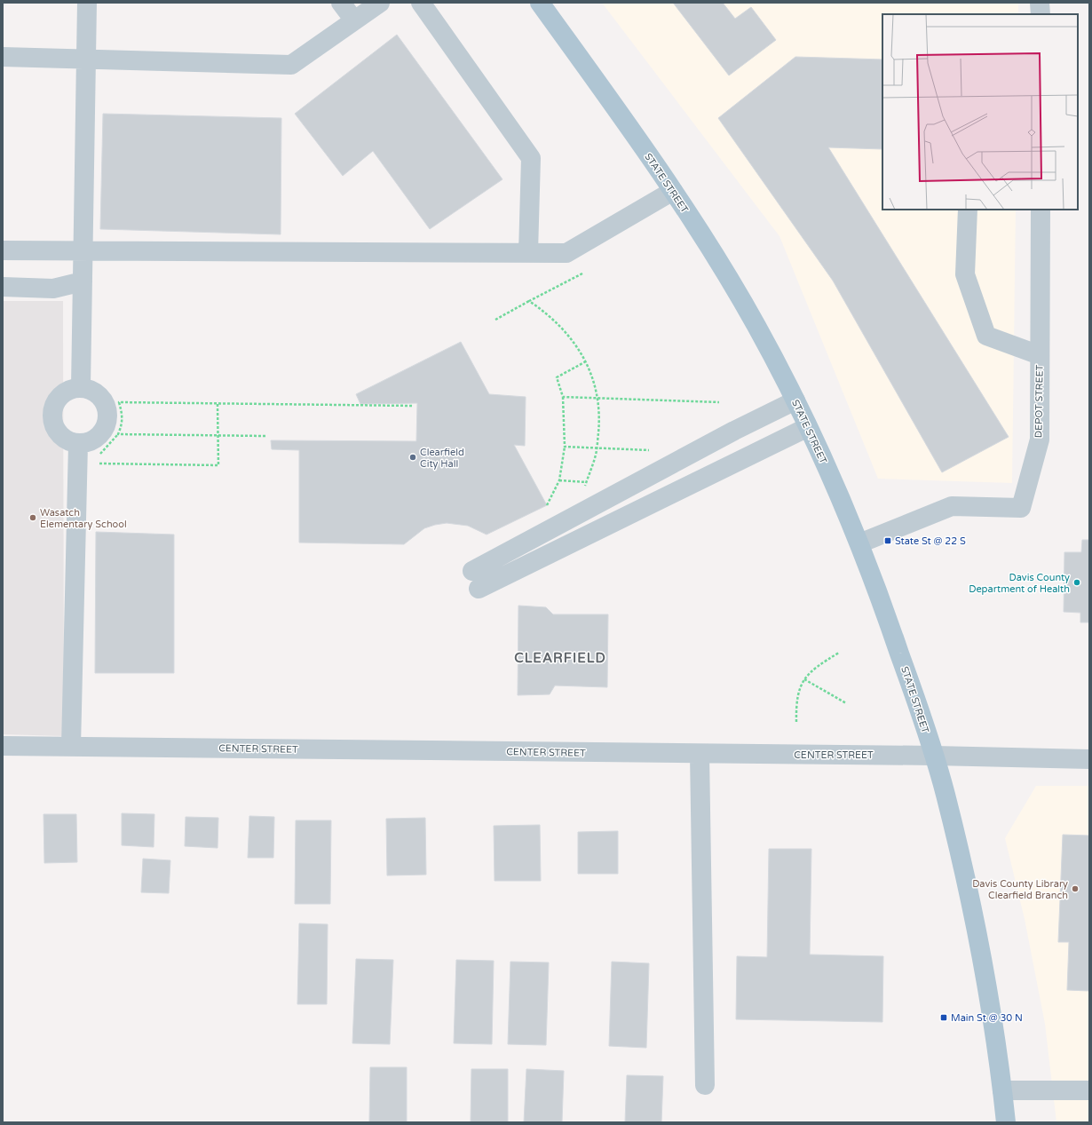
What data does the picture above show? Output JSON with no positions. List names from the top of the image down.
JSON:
{
  "streets": {
    "main road": ["STATE STREET"],
    "street": ["DEPOT STREET", "CENTER STREET"]
  },
  "crossings": [
    ["STATE STREET", "DEPOT STREET"],
    ["STATE STREET", "CENTER STREET"]
  ],
  "districts": ["CLEARFIELD"],
  "places": {
    "other": [
      "Clearfield City Hall",
      "Wasatch Elementary School",
      "Davis County Department of Health",
      "Davis County Library Clearfield Branch"
    ],
    "transit": ["State St @ 22 S", "Main St @ 30 N"]
  }
}
